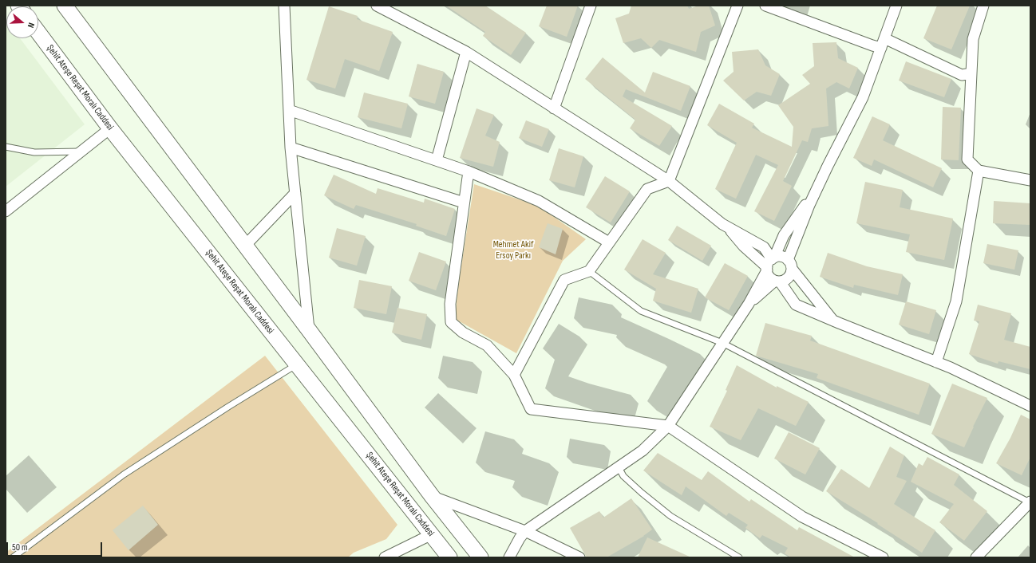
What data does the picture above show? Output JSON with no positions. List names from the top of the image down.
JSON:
{
  "streets": {
    "main road": ["Şehit Ateşe Reşat Moralı Caddesi"]
  },
  "parks": ["Mehmet Akif Ersoy Parkı"],
  "scale_bar": "50 m",
  "north": "right"
}
